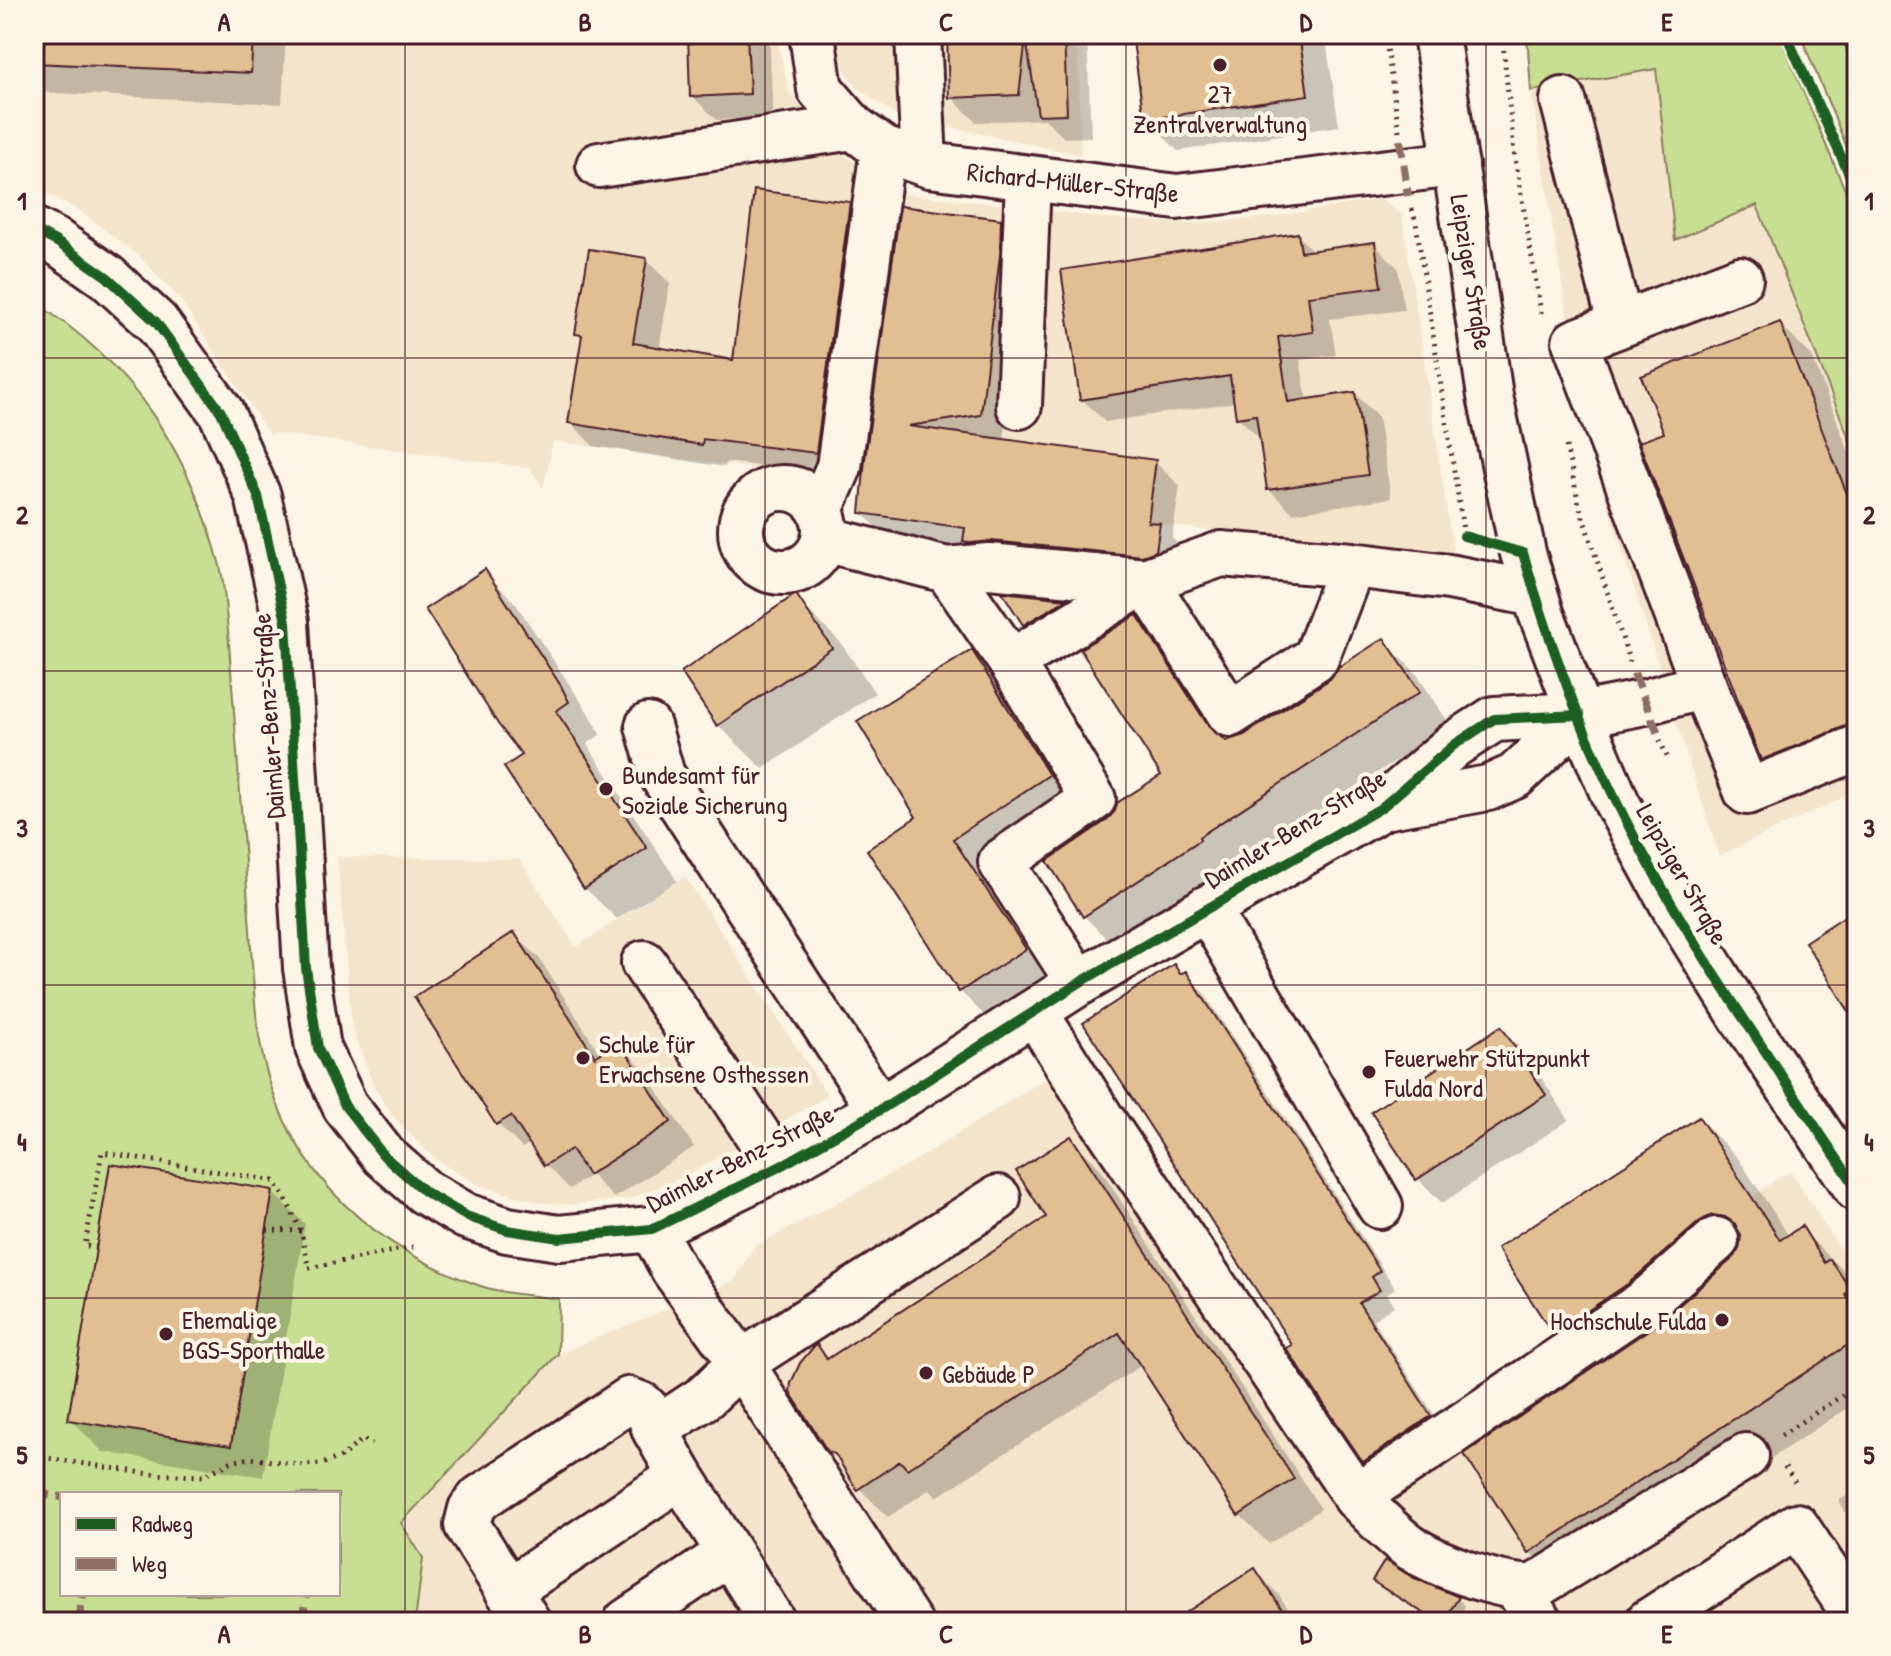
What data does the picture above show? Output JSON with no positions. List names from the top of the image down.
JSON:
{
  "streets": {
    "street": ["Richard-Müller-Straße", "Leipziger Straße", "Daimler-Benz-Straße"]
  },
  "crossings": [
    ["Richard-Müller-Straße", "Leipziger Straße"],
    ["Leipziger Straße", "Daimler-Benz-Straße"]
  ],
  "places": [
    "27 Zentralverwaltung",
    "Bundesamt für Soziale Sicherung",
    "Schule für Erwachsene Osthessen",
    "Feuerwehr Stützpunkt Fulda Nord",
    "Hochschule Fulda",
    "Ehemalige BGS-Sporthalle",
    "Gebäude P"
  ],
  "legend": ["Radweg", "Weg"],
  "grid": {
    "columns": [
      "A",
      "B",
      "C",
      "D",
      "E"
    ],
    "rows": [
      "1",
      "2",
      "3",
      "4",
      "5"
    ]
  }
}
